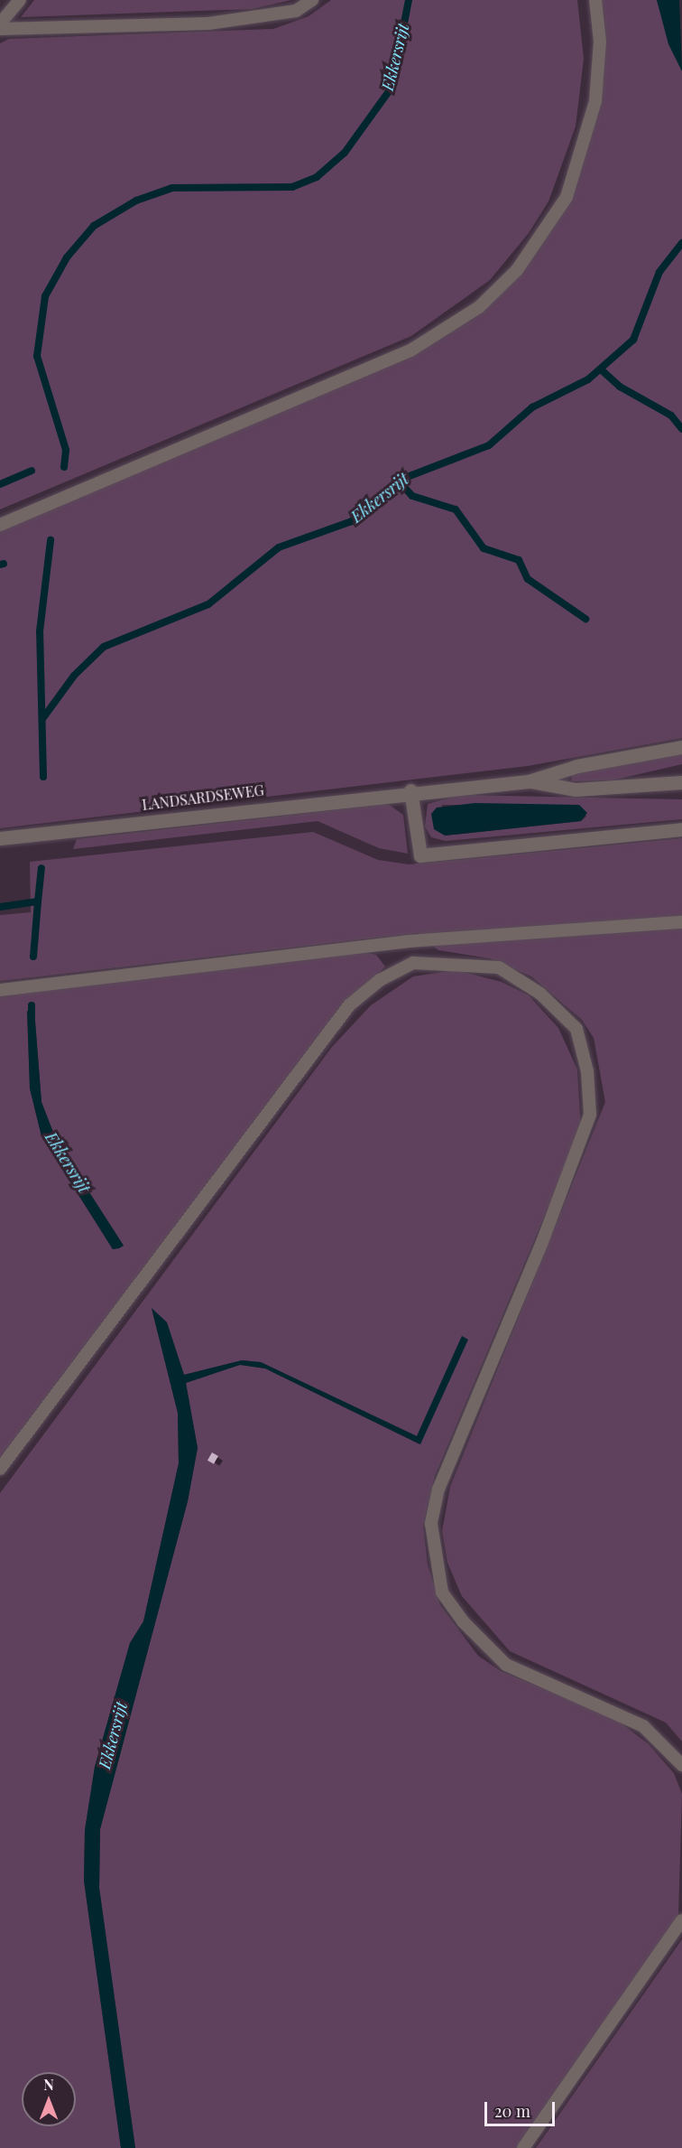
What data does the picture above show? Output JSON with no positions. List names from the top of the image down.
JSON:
{
  "streets": {
    "street": ["LANDSARDSEWEG"]
  },
  "water": ["Ekkersrijt"],
  "scale_bar": "20 m",
  "north": "top"
}
